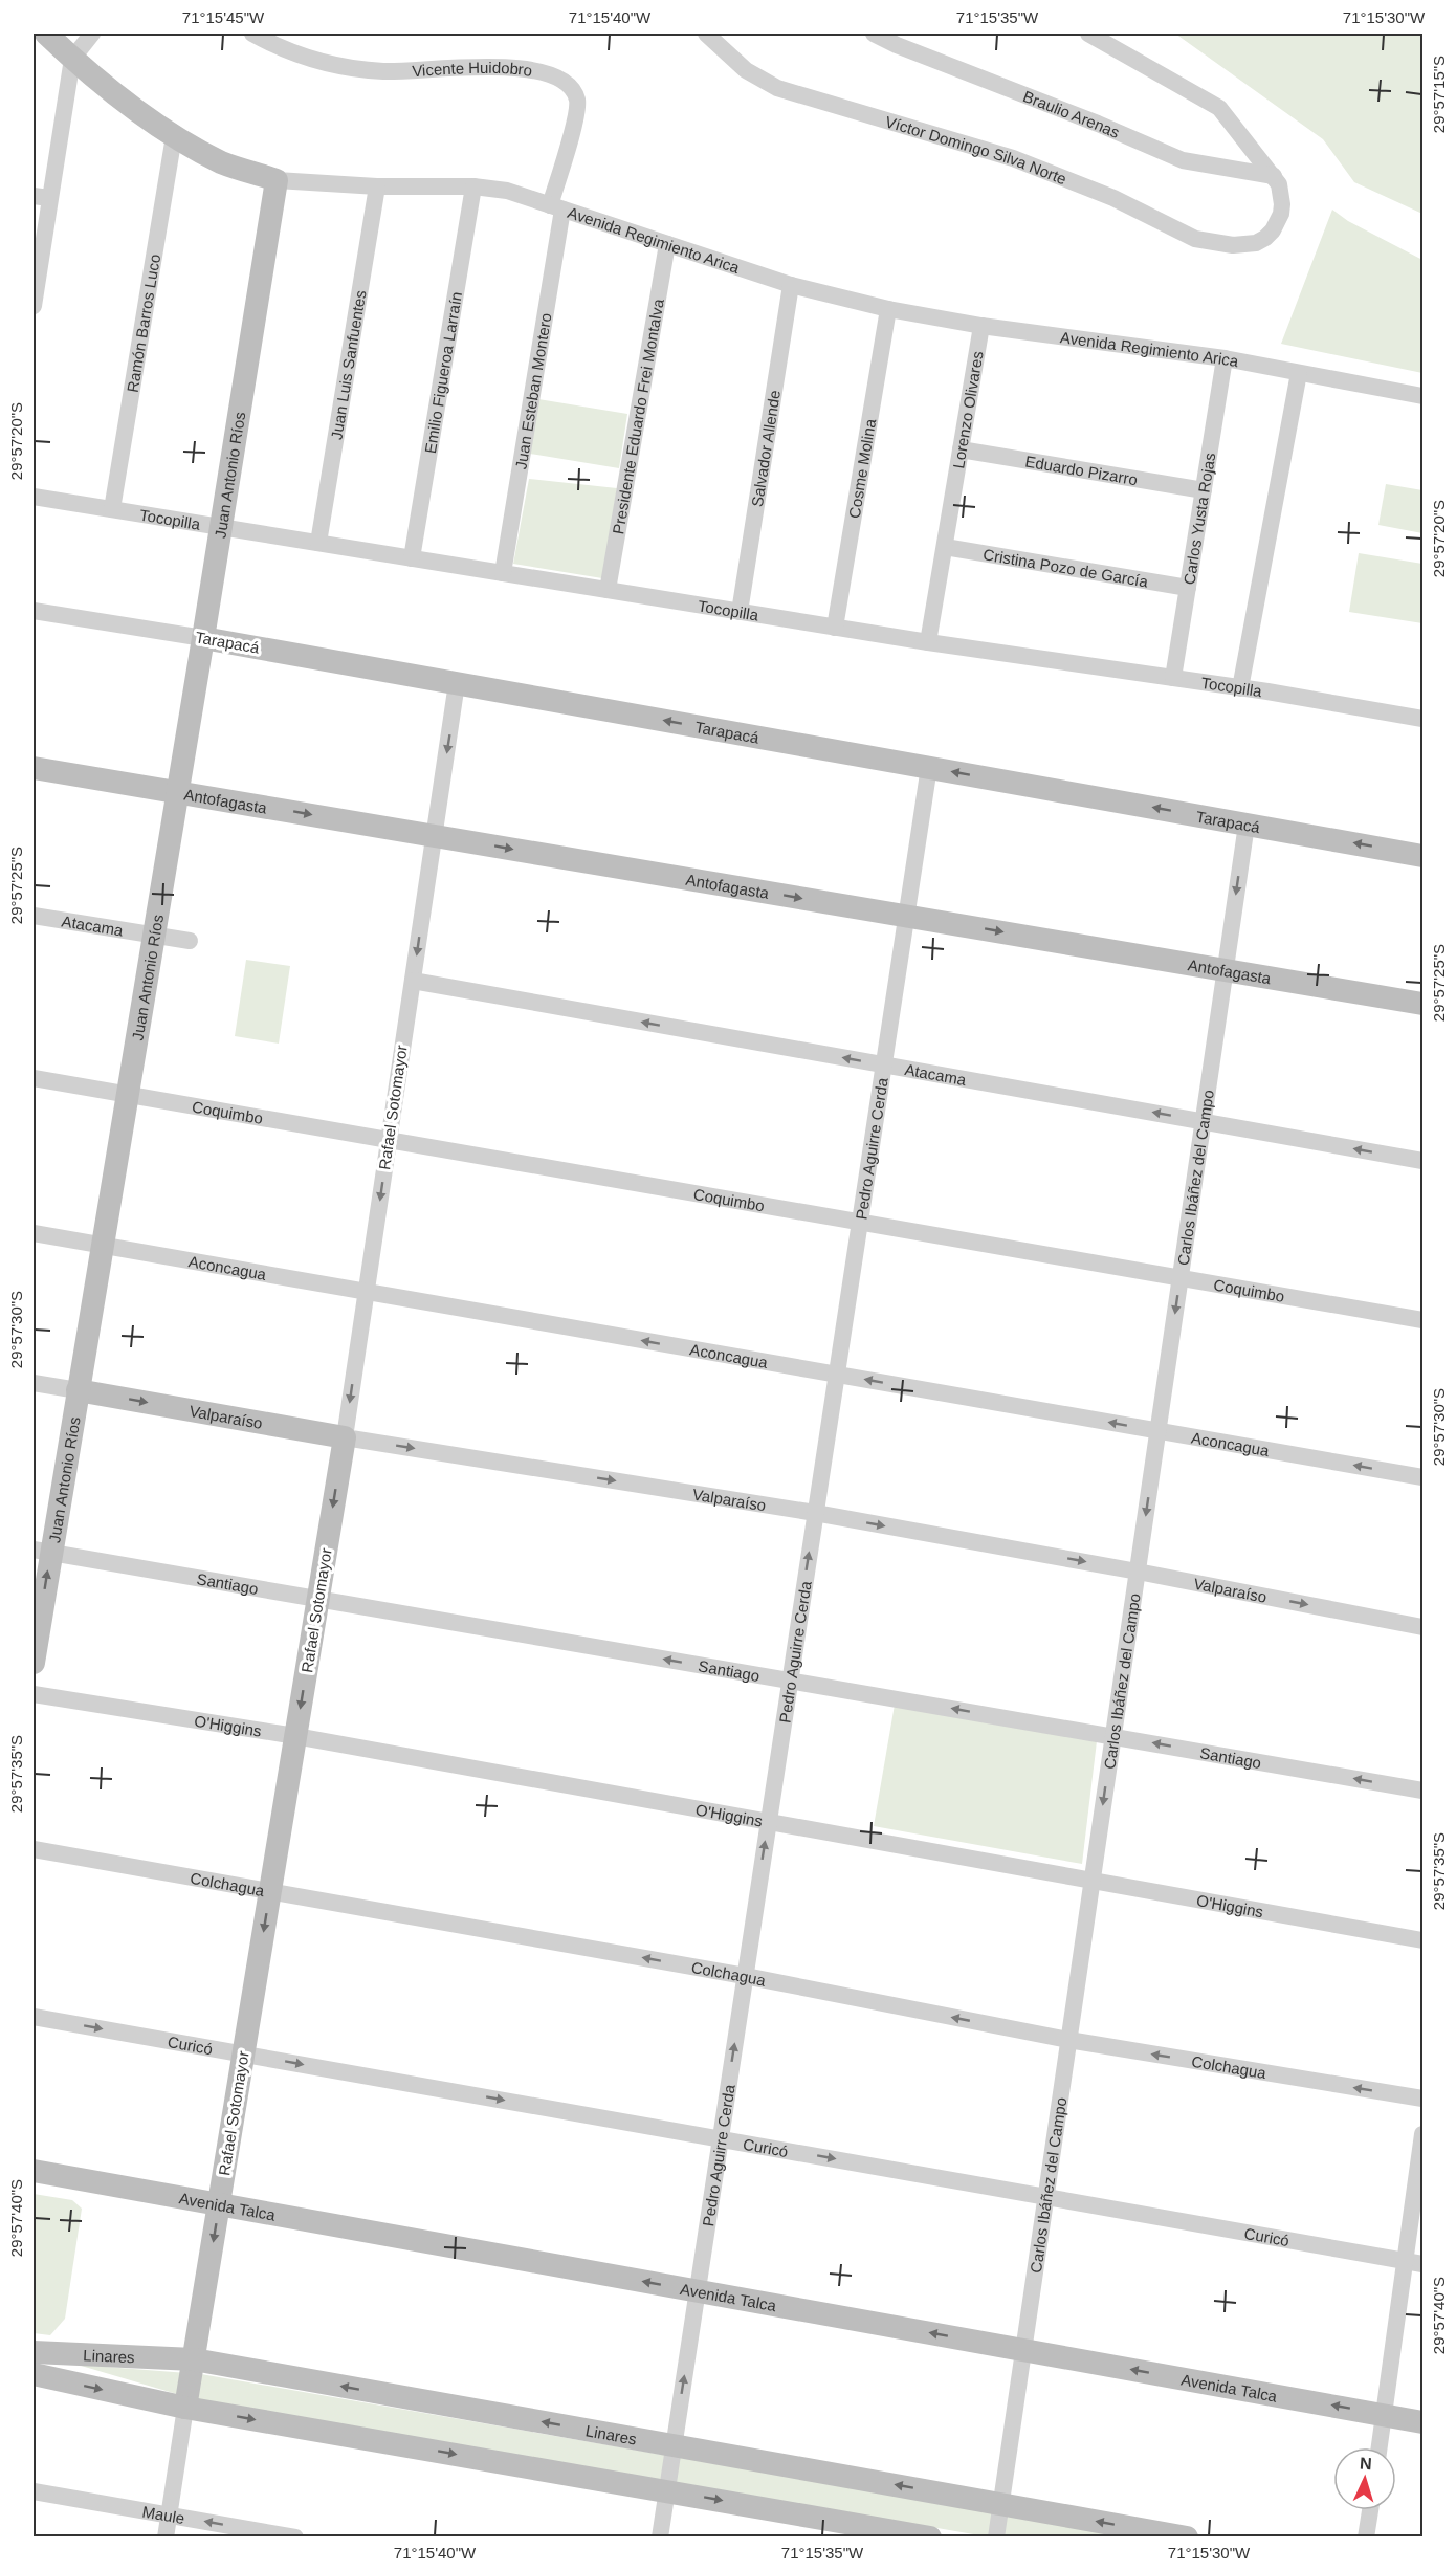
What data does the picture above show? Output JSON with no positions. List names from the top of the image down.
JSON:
{
  "streets": {
    "main road": [
      "Avenida Regimiento Arica",
      "Juan Antonio Ríos",
      "Tarapacá",
      "Antofagasta",
      "Rafael Sotomayor",
      "Valparaíso",
      "Avenida Talca",
      "Linares"
    ],
    "street": [
      "Vicente Huidobro",
      "Braulio Arenas",
      "Víctor Domingo Silva Norte",
      "Ramón Barros Luco",
      "Juan Luis Sanfuentes",
      "Emilio Figueroa Larraín",
      "Juan Esteban Montero",
      "Lorenzo Olivares",
      "Presidente Eduardo Frei Montalva",
      "Salvador Allende",
      "Cosme Molina",
      "Eduardo Pizarro",
      "Carlos Yusta Rojas",
      "Tocopilla",
      "Cristina Pozo de García",
      "Atacama",
      "Coquimbo",
      "Pedro Aguirre Cerda",
      "Carlos Ibáñez del Campo",
      "Aconcagua",
      "Santiago",
      "O'Higgins",
      "Colchagua",
      "Curicó",
      "Maule"
    ]
  },
  "crossings": [
    ["Vicente Huidobro", "Avenida Regimiento Arica"],
    ["Vicente Huidobro", "Juan Esteban Montero"],
    ["Braulio Arenas", "Víctor Domingo Silva Norte"],
    ["Avenida Regimiento Arica", "Ramón Barros Luco"],
    ["Avenida Regimiento Arica", "Juan Luis Sanfuentes"],
    ["Avenida Regimiento Arica", "Emilio Figueroa Larraín"],
    ["Avenida Regimiento Arica", "Juan Esteban Montero"],
    ["Avenida Regimiento Arica", "Lorenzo Olivares"],
    ["Avenida Regimiento Arica", "Presidente Eduardo Frei Montalva"],
    ["Avenida Regimiento Arica", "Salvador Allende"],
    ["Avenida Regimiento Arica", "Cosme Molina"],
    ["Avenida Regimiento Arica", "Juan Antonio Ríos"],
    ["Avenida Regimiento Arica", "Carlos Yusta Rojas"],
    ["Ramón Barros Luco", "Tocopilla"],
    ["Juan Luis Sanfuentes", "Tocopilla"],
    ["Emilio Figueroa Larraín", "Tocopilla"],
    ["Juan Esteban Montero", "Tocopilla"],
    ["Lorenzo Olivares", "Eduardo Pizarro"],
    ["Lorenzo Olivares", "Tocopilla"],
    ["Lorenzo Olivares", "Cristina Pozo de García"],
    ["Presidente Eduardo Frei Montalva", "Tocopilla"],
    ["Salvador Allende", "Tocopilla"],
    ["Cosme Molina", "Tocopilla"],
    ["Eduardo Pizarro", "Carlos Yusta Rojas"],
    ["Juan Antonio Ríos", "Tocopilla"],
    ["Juan Antonio Ríos", "Tarapacá"],
    ["Juan Antonio Ríos", "Antofagasta"],
    ["Juan Antonio Ríos", "Atacama"],
    ["Juan Antonio Ríos", "Coquimbo"],
    ["Juan Antonio Ríos", "Aconcagua"],
    ["Juan Antonio Ríos", "Valparaíso"],
    ["Juan Antonio Ríos", "Santiago"],
    ["Carlos Yusta Rojas", "Tocopilla"],
    ["Carlos Yusta Rojas", "Cristina Pozo de García"],
    ["Tarapacá", "Rafael Sotomayor"],
    ["Tarapacá", "Pedro Aguirre Cerda"],
    ["Tarapacá", "Carlos Ibáñez del Campo"],
    ["Antofagasta", "Rafael Sotomayor"],
    ["Antofagasta", "Pedro Aguirre Cerda"],
    ["Antofagasta", "Carlos Ibáñez del Campo"],
    ["Atacama", "Rafael Sotomayor"],
    ["Atacama", "Pedro Aguirre Cerda"],
    ["Atacama", "Carlos Ibáñez del Campo"],
    ["Rafael Sotomayor", "Coquimbo"],
    ["Rafael Sotomayor", "Aconcagua"],
    ["Rafael Sotomayor", "Valparaíso"],
    ["Rafael Sotomayor", "Santiago"],
    ["Rafael Sotomayor", "O'Higgins"],
    ["Rafael Sotomayor", "Colchagua"],
    ["Rafael Sotomayor", "Curicó"],
    ["Rafael Sotomayor", "Avenida Talca"],
    ["Rafael Sotomayor", "Linares"],
    ["Rafael Sotomayor", "Maule"],
    ["Coquimbo", "Pedro Aguirre Cerda"],
    ["Coquimbo", "Carlos Ibáñez del Campo"],
    ["Pedro Aguirre Cerda", "Aconcagua"],
    ["Pedro Aguirre Cerda", "Valparaíso"],
    ["Pedro Aguirre Cerda", "Santiago"],
    ["Pedro Aguirre Cerda", "O'Higgins"],
    ["Pedro Aguirre Cerda", "Colchagua"],
    ["Pedro Aguirre Cerda", "Curicó"],
    ["Pedro Aguirre Cerda", "Avenida Talca"],
    ["Pedro Aguirre Cerda", "Linares"],
    ["Carlos Ibáñez del Campo", "Aconcagua"],
    ["Carlos Ibáñez del Campo", "Valparaíso"],
    ["Carlos Ibáñez del Campo", "Santiago"],
    ["Carlos Ibáñez del Campo", "O'Higgins"],
    ["Carlos Ibáñez del Campo", "Colchagua"],
    ["Carlos Ibáñez del Campo", "Curicó"],
    ["Carlos Ibáñez del Campo", "Avenida Talca"],
    ["Carlos Ibáñez del Campo", "Linares"]
  ],
  "one_way": [
    "Tarapacá",
    "Antofagasta",
    "Atacama",
    "Rafael Sotomayor",
    "Pedro Aguirre Cerda",
    "Aconcagua",
    "Valparaíso",
    "Santiago",
    "Colchagua",
    "Curicó",
    "Avenida Talca",
    "Maule"
  ],
  "north": "top",
  "coordinates": [
    "71°15'45\"W",
    "71°15'40\"W",
    "71°15'35\"W",
    "71°15'30\"W",
    "29°57'15\"S",
    "29°57'20\"S",
    "29°57'25\"S",
    "29°57'30\"S",
    "29°57'35\"S",
    "29°57'40\"S"
  ]
}
